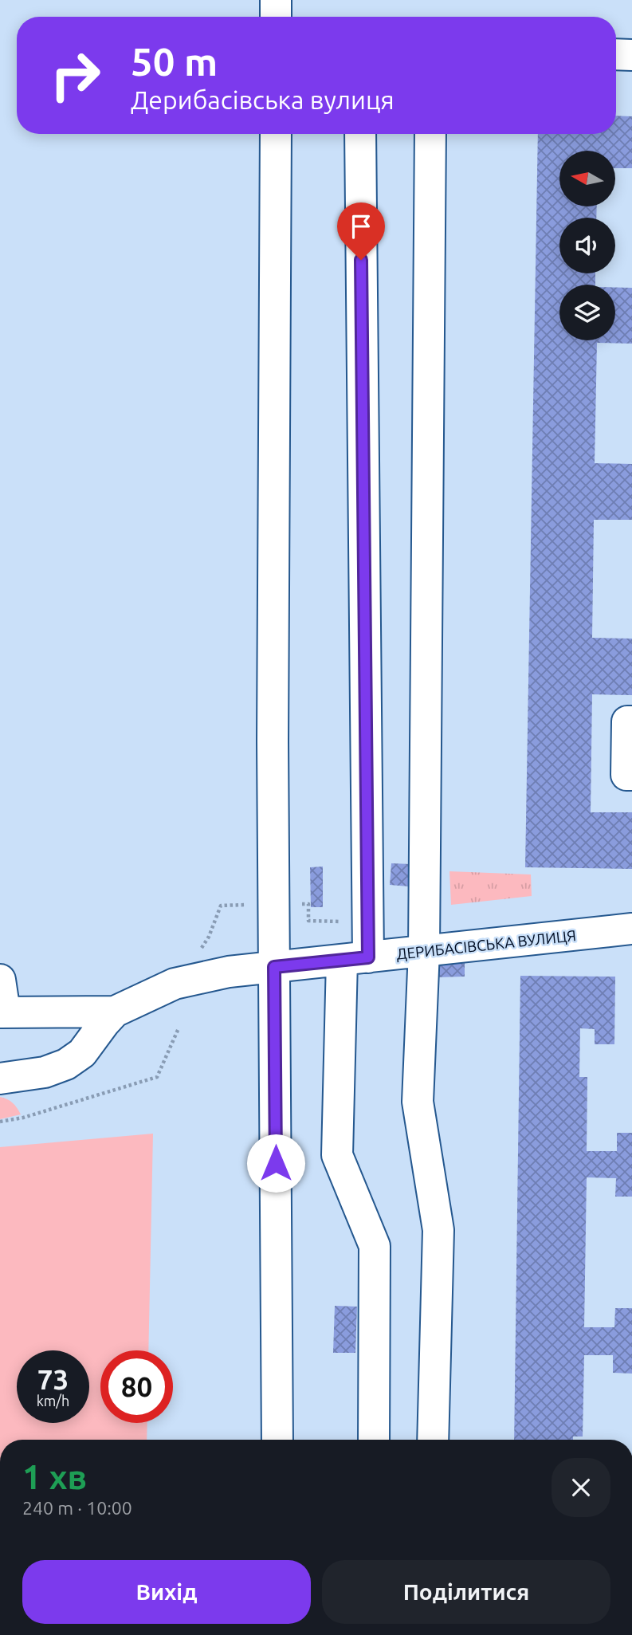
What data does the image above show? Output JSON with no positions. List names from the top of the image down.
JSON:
{
  "streets": {
    "main road": ["ДЕРИБАСІВСЬКА ВУЛИЦЯ"]
  },
  "north": "left",
  "page": {
    "turn": ["50 m", "Дерибасівська вулиця"],
    "speed": "73 km/h",
    "limit": "80",
    "heading": ["1 хв", "240 m · 10:00"],
    "buttons": ["Вихід", "Поділитися"]
  }
}
